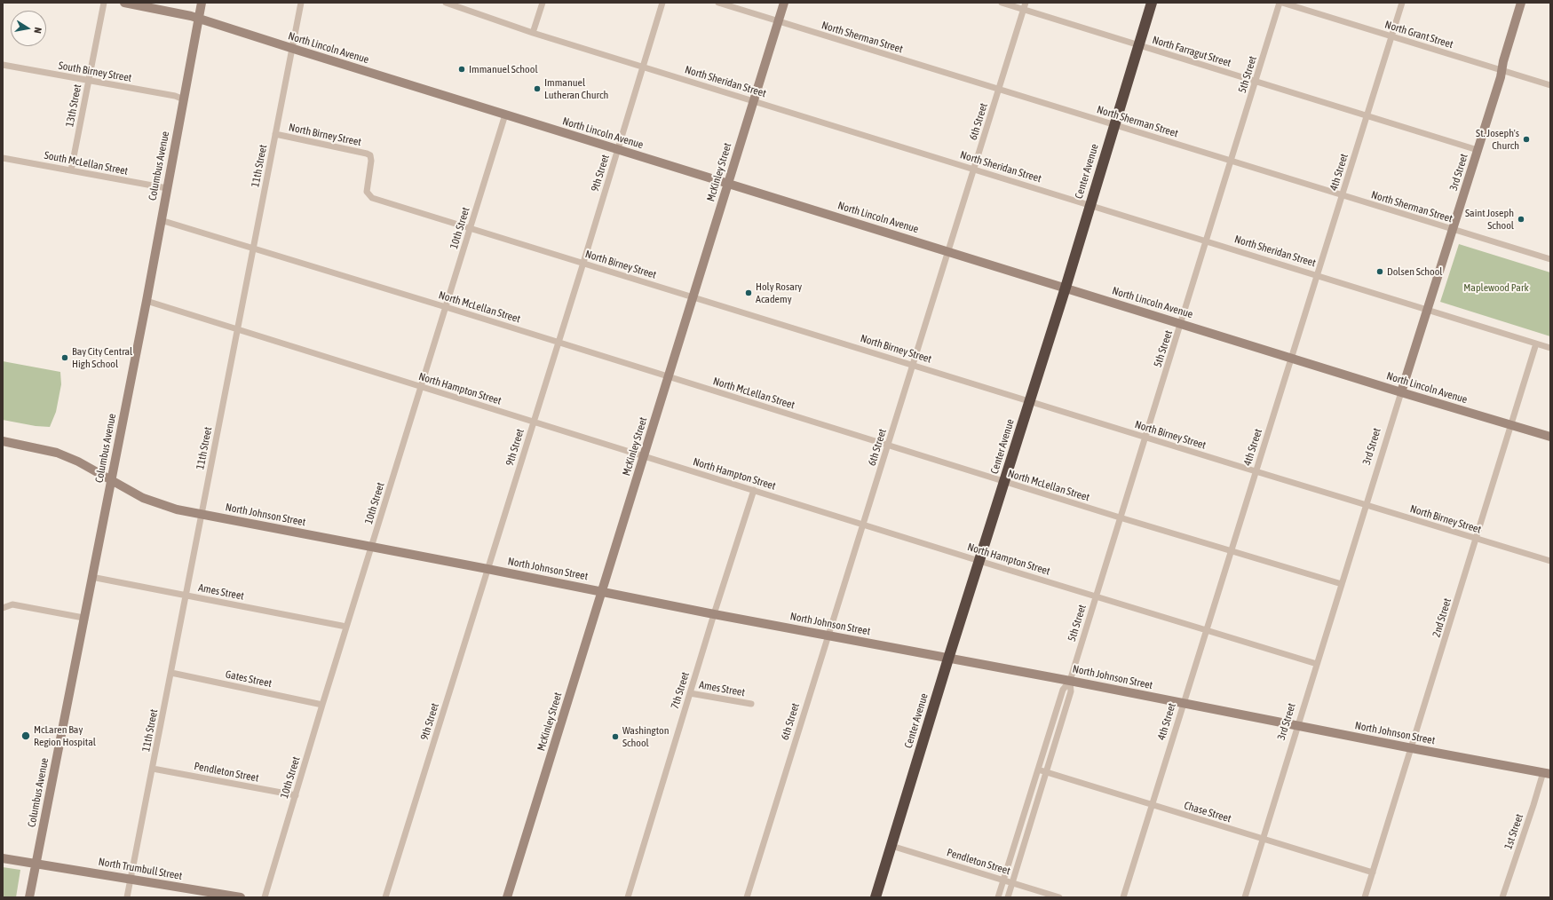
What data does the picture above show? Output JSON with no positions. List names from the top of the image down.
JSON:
{
  "streets": {
    "highway": ["Center Avenue"],
    "street": [
      "North Grant Street",
      "North Sherman Street",
      "North Lincoln Avenue",
      "North Farragut Street",
      "South Birney Street",
      "5th Street",
      "North Sheridan Street",
      "13th Street",
      "6th Street",
      "North Birney Street",
      "South McLellan Street",
      "Columbus Avenue",
      "11th Street",
      "McKinley Street",
      "4th Street",
      "3rd Street",
      "9th Street",
      "10th Street",
      "North McLellan Street",
      "North Hampton Street",
      "North Johnson Street",
      "Ames Street",
      "2nd Street",
      "Gates Street",
      "7th Street",
      "Pendleton Street",
      "Chase Street",
      "1st Street",
      "North Trumbull Street"
    ]
  },
  "crossings": [
    ["North Grant Street", "5th Street"],
    ["North Grant Street", "4th Street"],
    ["North Grant Street", "3rd Street"],
    ["North Sherman Street", "5th Street"],
    ["North Sherman Street", "6th Street"],
    ["North Sherman Street", "Center Avenue"],
    ["North Sherman Street", "McKinley Street"],
    ["North Sherman Street", "4th Street"],
    ["North Sherman Street", "3rd Street"],
    ["North Lincoln Avenue", "5th Street"],
    ["North Lincoln Avenue", "6th Street"],
    ["North Lincoln Avenue", "Columbus Avenue"],
    ["North Lincoln Avenue", "11th Street"],
    ["North Lincoln Avenue", "Center Avenue"],
    ["North Lincoln Avenue", "McKinley Street"],
    ["North Lincoln Avenue", "4th Street"],
    ["North Lincoln Avenue", "3rd Street"],
    ["North Lincoln Avenue", "9th Street"],
    ["North Lincoln Avenue", "10th Street"],
    ["North Lincoln Avenue", "2nd Street"],
    ["North Farragut Street", "5th Street"],
    ["North Farragut Street", "6th Street"],
    ["North Farragut Street", "Center Avenue"],
    ["North Farragut Street", "4th Street"],
    ["North Farragut Street", "3rd Street"],
    ["South Birney Street", "13th Street"],
    ["South Birney Street", "Columbus Avenue"],
    ["5th Street", "North Sheridan Street"],
    ["5th Street", "North Birney Street"],
    ["5th Street", "North McLellan Street"],
    ["5th Street", "North Hampton Street"],
    ["5th Street", "North Johnson Street"],
    ["5th Street", "Pendleton Street"],
    ["5th Street", "Chase Street"],
    ["North Sheridan Street", "6th Street"],
    ["North Sheridan Street", "Center Avenue"],
    ["North Sheridan Street", "McKinley Street"],
    ["North Sheridan Street", "4th Street"],
    ["North Sheridan Street", "3rd Street"],
    ["North Sheridan Street", "9th Street"],
    ["North Sheridan Street", "2nd Street"],
    ["13th Street", "South McLellan Street"],
    ["6th Street", "North Birney Street"],
    ["6th Street", "North McLellan Street"],
    ["6th Street", "North Hampton Street"],
    ["6th Street", "North Johnson Street"],
    ["North Birney Street", "11th Street"],
    ["North Birney Street", "Center Avenue"],
    ["North Birney Street", "McKinley Street"],
    ["North Birney Street", "4th Street"],
    ["North Birney Street", "3rd Street"],
    ["North Birney Street", "9th Street"],
    ["North Birney Street", "10th Street"],
    ["North Birney Street", "2nd Street"],
    ["South McLellan Street", "Columbus Avenue"],
    ["Columbus Avenue", "North McLellan Street"],
    ["Columbus Avenue", "North Hampton Street"],
    ["Columbus Avenue", "North Johnson Street"],
    ["Columbus Avenue", "Ames Street"],
    ["Columbus Avenue", "North Trumbull Street"],
    ["11th Street", "North McLellan Street"],
    ["11th Street", "North Hampton Street"],
    ["11th Street", "North Johnson Street"],
    ["11th Street", "Ames Street"],
    ["11th Street", "Gates Street"],
    ["11th Street", "Pendleton Street"],
    ["11th Street", "North Trumbull Street"],
    ["Center Avenue", "North McLellan Street"],
    ["Center Avenue", "North Hampton Street"],
    ["Center Avenue", "North Johnson Street"],
    ["Center Avenue", "Pendleton Street"],
    ["McKinley Street", "North McLellan Street"],
    ["McKinley Street", "North Hampton Street"],
    ["McKinley Street", "North Johnson Street"],
    ["4th Street", "North McLellan Street"],
    ["4th Street", "North Hampton Street"],
    ["4th Street", "North Johnson Street"],
    ["4th Street", "Chase Street"],
    ["3rd Street", "North McLellan Street"],
    ["3rd Street", "North Hampton Street"],
    ["3rd Street", "North Johnson Street"],
    ["3rd Street", "Chase Street"],
    ["9th Street", "North McLellan Street"],
    ["9th Street", "North Hampton Street"],
    ["9th Street", "North Johnson Street"],
    ["10th Street", "North McLellan Street"],
    ["10th Street", "North Hampton Street"],
    ["10th Street", "North Johnson Street"],
    ["10th Street", "Ames Street"],
    ["10th Street", "Gates Street"],
    ["10th Street", "Pendleton Street"],
    ["North Hampton Street", "7th Street"],
    ["North Johnson Street", "2nd Street"],
    ["North Johnson Street", "7th Street"],
    ["North Johnson Street", "1st Street"],
    ["Ames Street", "7th Street"],
    ["2nd Street", "Chase Street"]
  ],
  "parks": ["Maplewood Park"],
  "places": [
    "Immanuel School",
    "Immanuel Lutheran Church",
    "St. Joseph's Church",
    "Saint Joseph School",
    "Dolsen School",
    "Holy Rosary Academy",
    "Bay City Central High School",
    "McLaren Bay Region Hospital",
    "Washington School"
  ],
  "north": "right"
}
